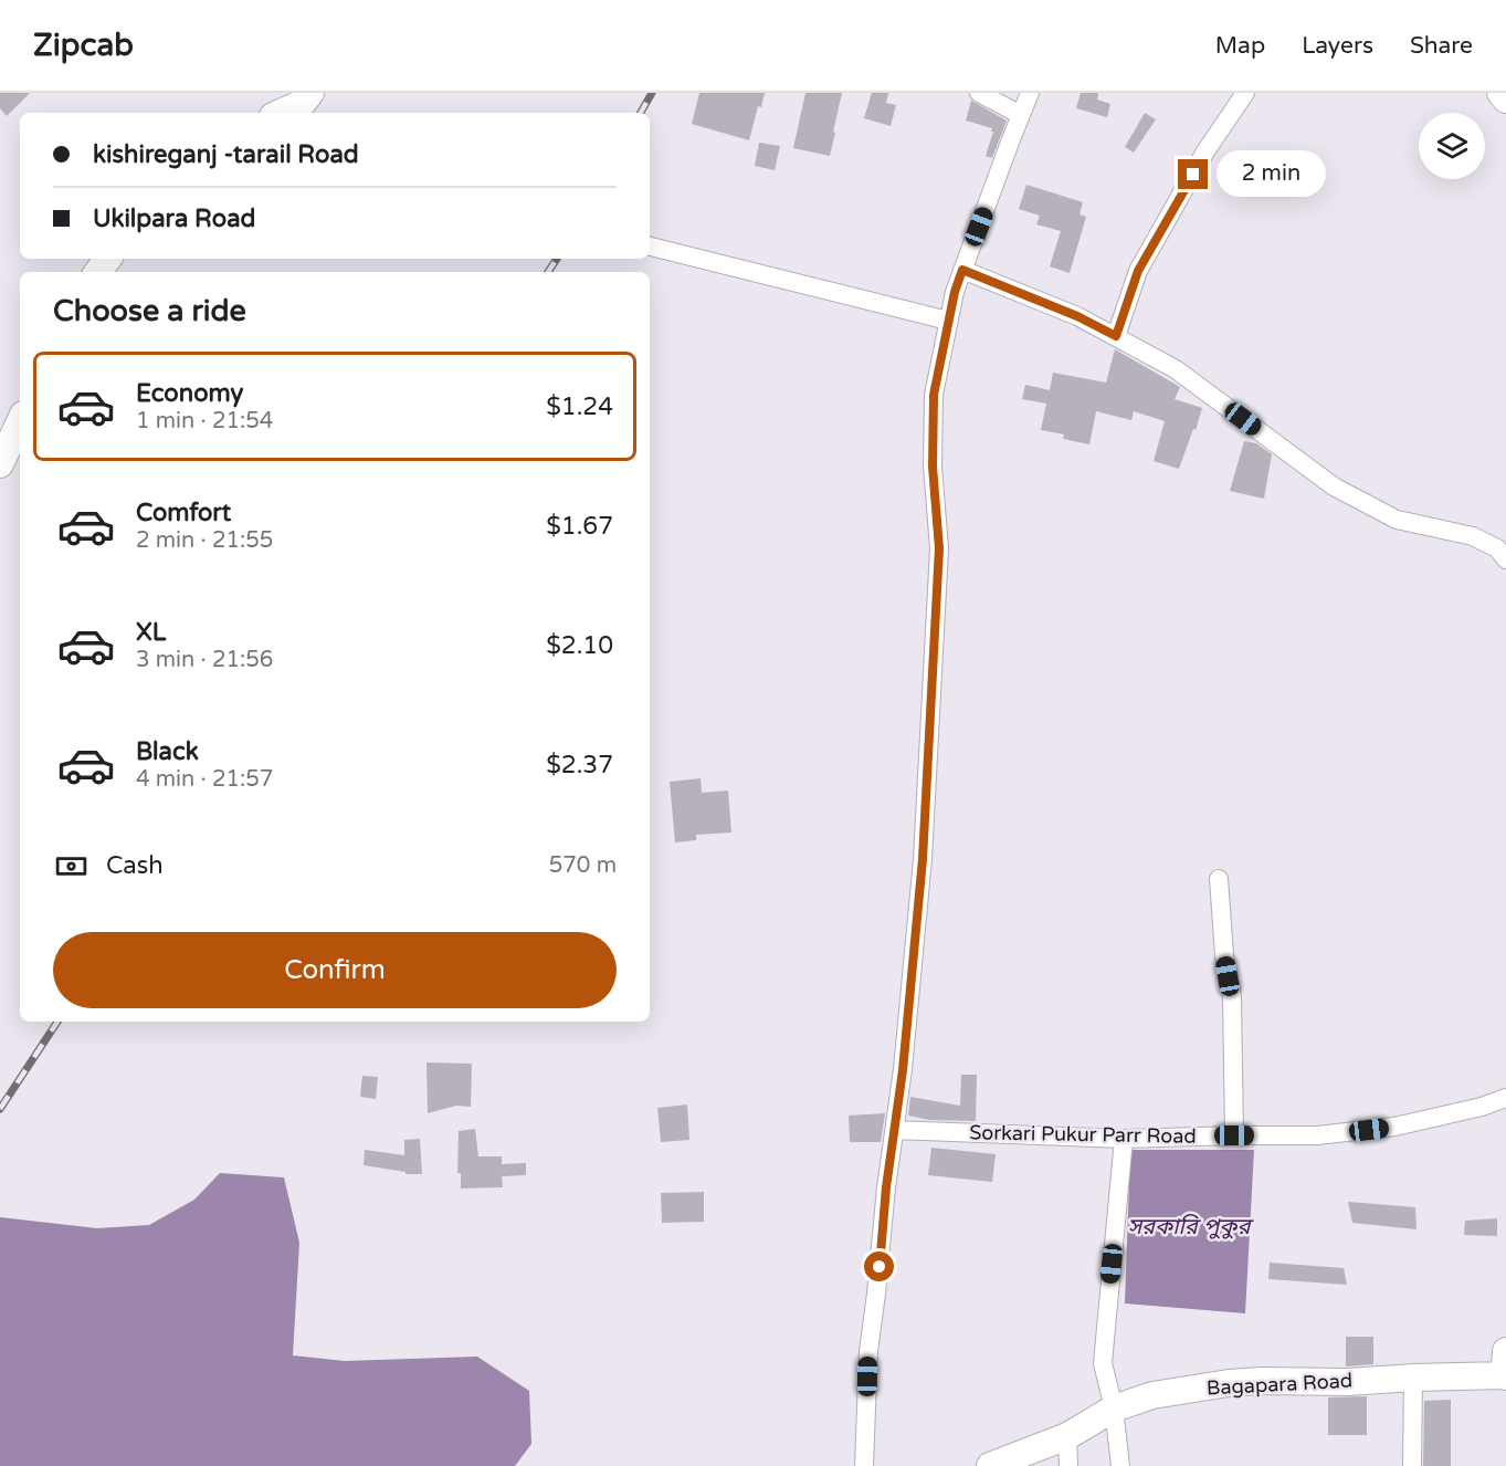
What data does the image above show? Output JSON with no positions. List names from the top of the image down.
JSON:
{
  "streets": {
    "street": ["Sorkari Pukur Parr Road", "Bagapara Road"]
  },
  "water": ["সরকারি পুকুর"],
  "page": {
    "header": "Zipcab",
    "nav": ["Map", "Layers", "Share"],
    "banner": ["kishireganj -tarail Road", "Ukilpara Road"],
    "bubble": "2 min",
    "heading": "Choose a ride",
    "list": [
      {
        "name": "Economy",
        "note": "1 min · 21:54",
        "value": "$1.24"
      },
      {
        "name": "Comfort",
        "note": "2 min · 21:55",
        "value": "$1.67"
      },
      {
        "name": "XL",
        "note": "3 min · 21:56",
        "value": "$2.10"
      },
      {
        "name": "Black",
        "note": "4 min · 21:57",
        "value": "$2.37"
      }
    ],
    "pay": ["Cash", "570 m"],
    "buttons": "Confirm"
  }
}
